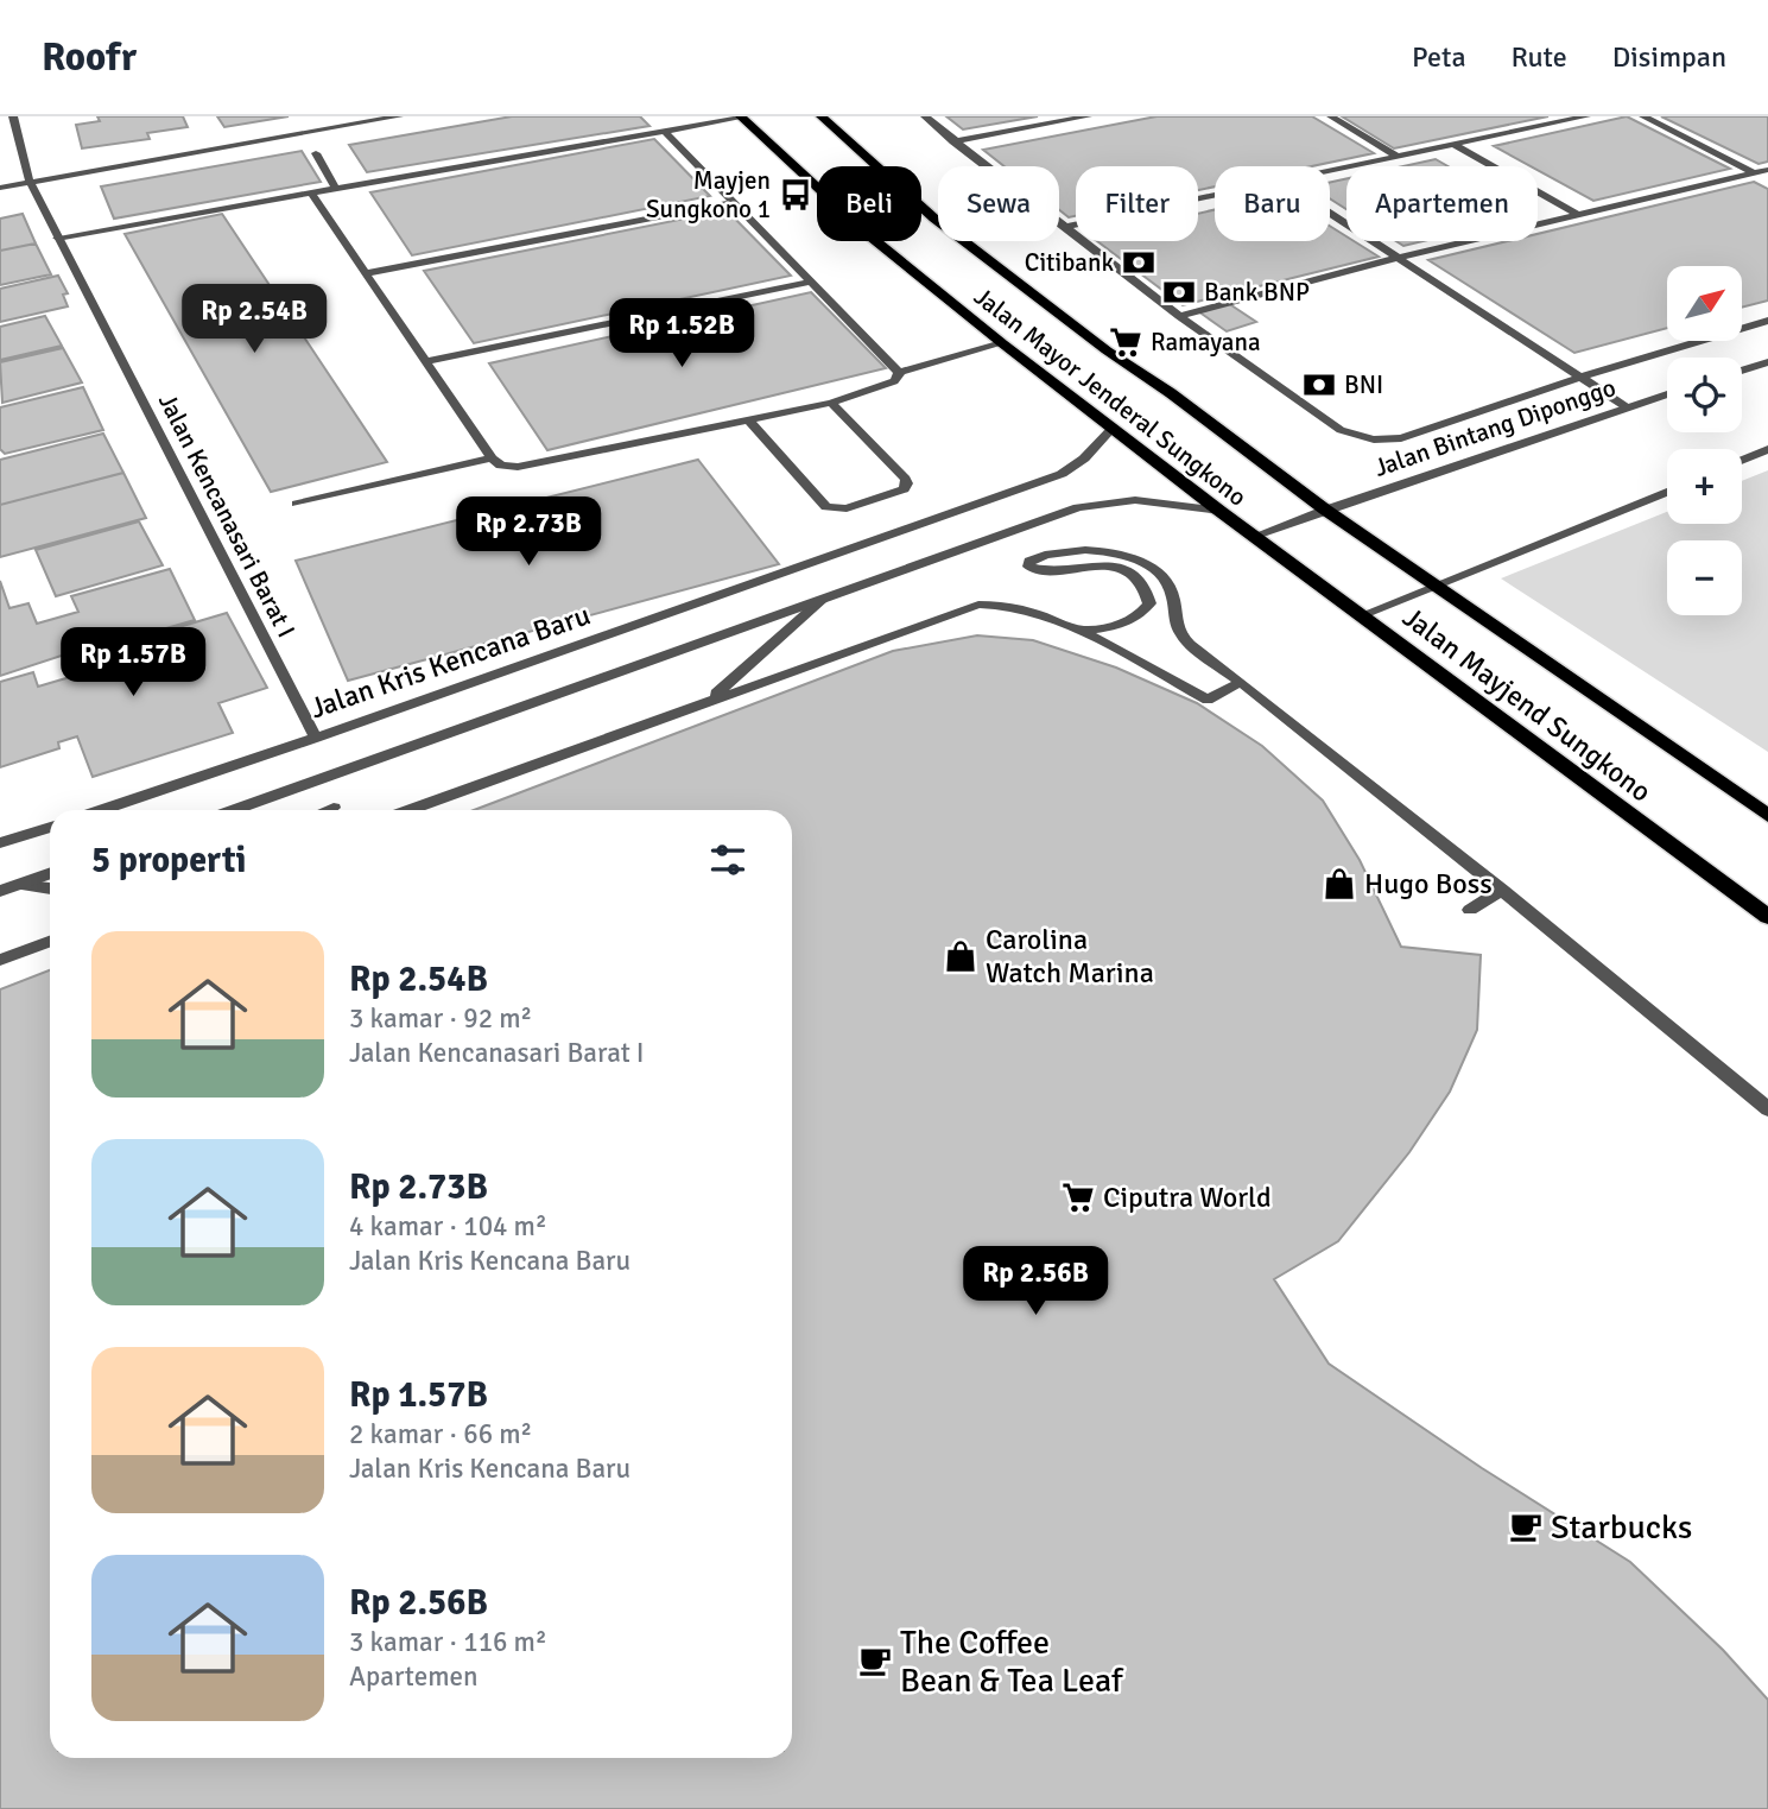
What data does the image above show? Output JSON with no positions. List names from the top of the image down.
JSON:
{
  "streets": {
    "main road": ["Jalan Mayor Jenderal Sungkono", "Jalan Mayjend Sungkono"],
    "street": ["Jalan Bintang Diponggo", "Jalan Kencanasari Barat I", "Jalan Kris Kencana Baru"]
  },
  "crossings": [
    ["Jalan Mayor Jenderal Sungkono", "Jalan Bintang Diponggo"],
    ["Jalan Mayor Jenderal Sungkono", "Jalan Kris Kencana Baru"],
    ["Jalan Mayor Jenderal Sungkono", "Jalan Mayjend Sungkono"],
    ["Jalan Bintang Diponggo", "Jalan Mayjend Sungkono"],
    ["Jalan Kencanasari Barat I", "Jalan Kris Kencana Baru"]
  ],
  "places": {
    "bus stop": ["Mayjen Sungkono 1"],
    "bank": ["Citibank", "Bank BNP", "BNI"],
    "supermarket": ["Ramayana", "Ciputra World"],
    "shop": ["Hugo Boss", "Carolina Watch Marina"],
    "cafe": ["Starbucks", "The Coffee Bean & Tea Leaf"]
  },
  "north": "top right",
  "page": {
    "header": "Roofr",
    "nav": ["Peta", "Rute", "Disimpan"],
    "chip": [
      "Beli",
      "Sewa",
      "Filter",
      "Baru",
      "Apartemen"
    ],
    "map_buttons": ["+", "−"],
    "price": [
      "Rp 2.54B",
      "Rp 1.52B",
      "Rp 2.73B",
      "Rp 1.57B",
      "Rp 2.56B"
    ],
    "heading": "5 properti",
    "list": [
      {
        "name": "Rp 2.54B",
        "note": "3 kamar · 92 m² · Jalan Kencanasari Barat I"
      },
      {
        "name": "Rp 2.73B",
        "note": "4 kamar · 104 m² · Jalan Kris Kencana Baru"
      },
      {
        "name": "Rp 1.57B",
        "note": "2 kamar · 66 m² · Jalan Kris Kencana Baru"
      },
      {
        "name": "Rp 2.56B",
        "note": "3 kamar · 116 m² · Apartemen"
      }
    ]
  }
}
